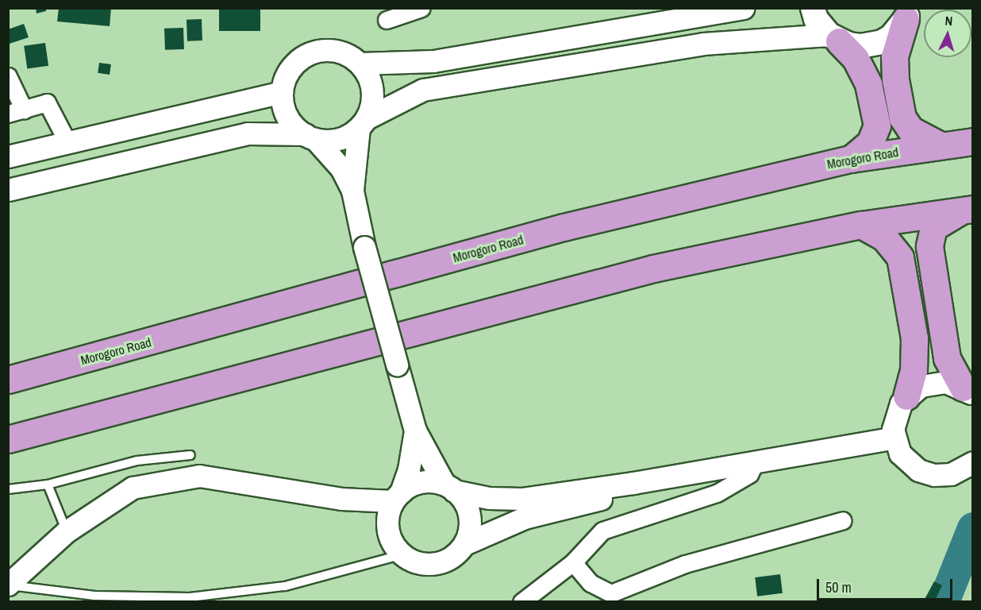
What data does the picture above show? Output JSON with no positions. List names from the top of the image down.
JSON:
{
  "streets": {
    "highway": ["Morogoro Road"]
  },
  "scale_bar": "50 m",
  "north": "top"
}
